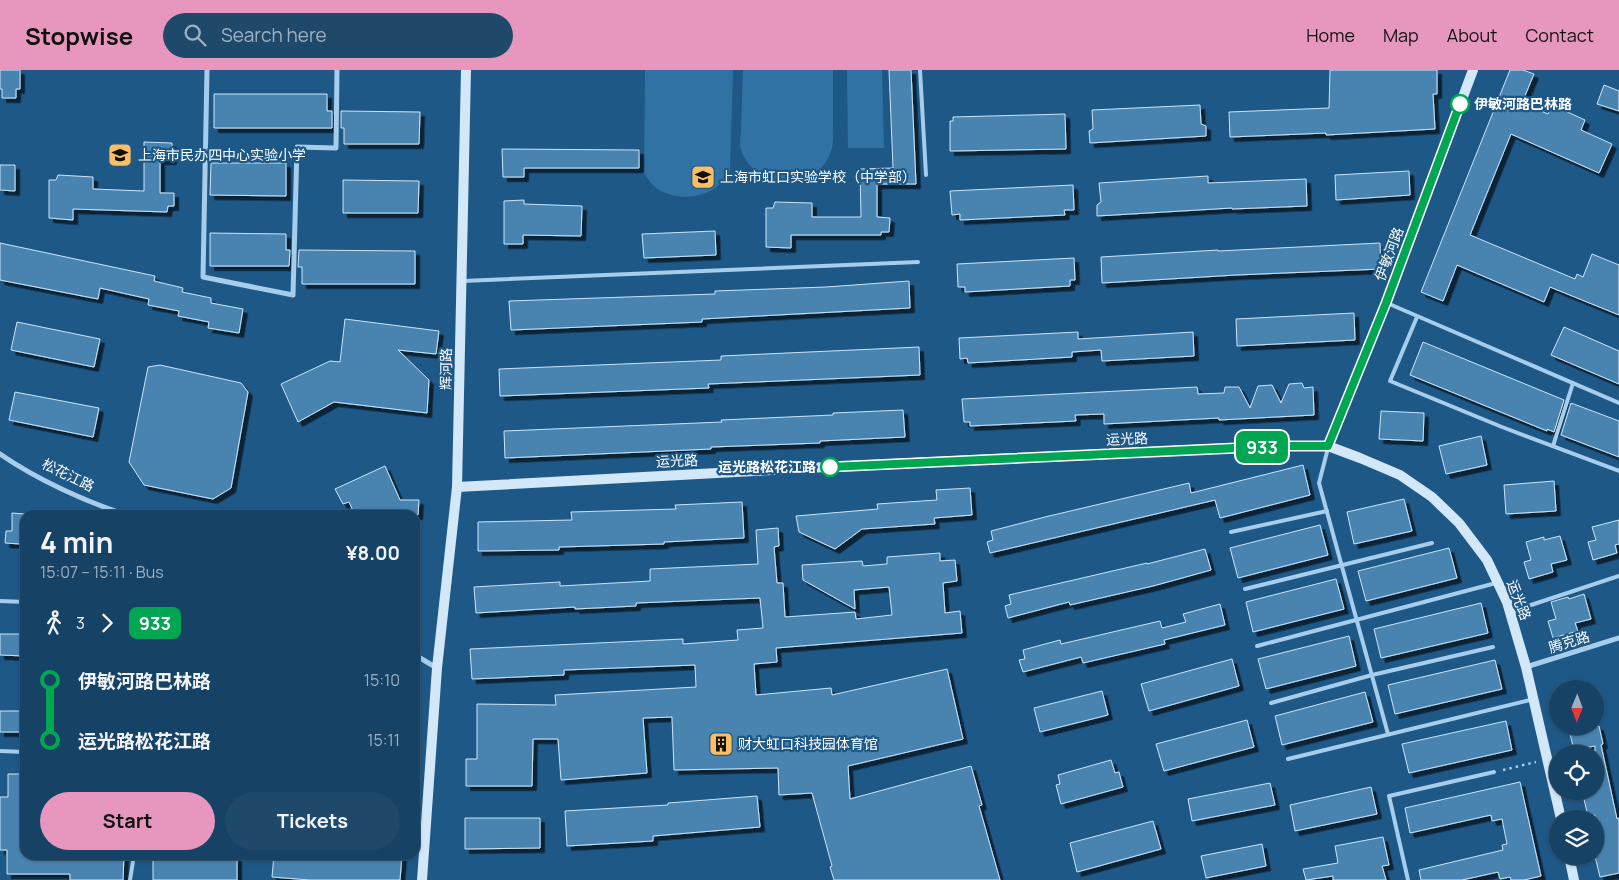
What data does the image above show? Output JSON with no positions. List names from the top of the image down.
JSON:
{
  "streets": {
    "street": [
      "伊敏河路",
      "辉河路",
      "运光路",
      "松花江路",
      "腾克路"
    ]
  },
  "crossings": [
    ["伊敏河路", "运光路"],
    ["辉河路", "运光路"],
    ["运光路", "腾克路"]
  ],
  "places": {
    "other": ["伊敏河路巴林路", "运光路松花江路"],
    "school or university": ["上海市民办四中心实验小学", "上海市虹口实验学校（中学部）"],
    "building": ["财大虹口科技园体育馆"]
  },
  "lines": ["bus line 933"],
  "north": "bottom",
  "page": {
    "header": "Stopwise",
    "search": "Search here",
    "nav": [
      "Home",
      "Map",
      "About",
      "Contact"
    ],
    "on_map": "933",
    "heading": ["4 min", "15:07 – 15:11 · Bus", "¥8.00"],
    "legs": ["3", "933"],
    "list": [
      {
        "name": "伊敏河路巴林路",
        "value": "15:10"
      },
      {
        "name": "运光路松花江路",
        "value": "15:11"
      }
    ],
    "buttons": ["Start", "Tickets"]
  }
}
